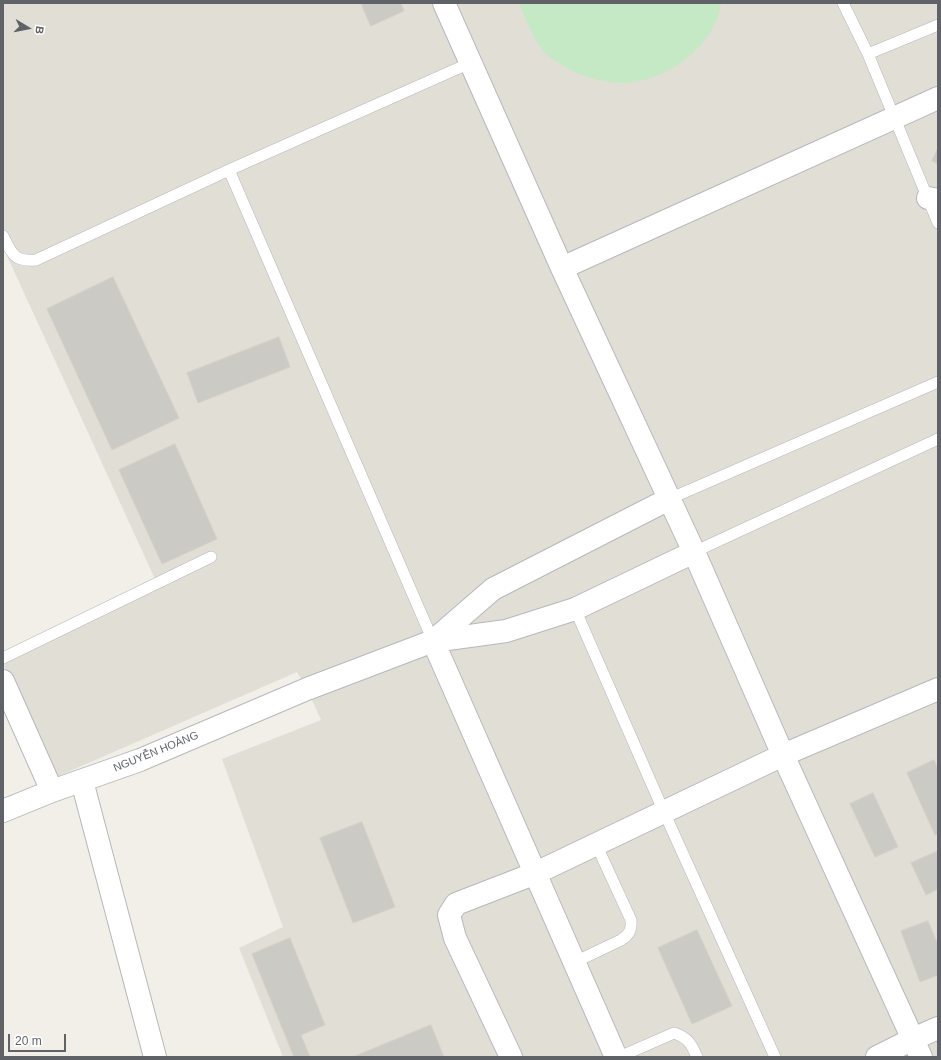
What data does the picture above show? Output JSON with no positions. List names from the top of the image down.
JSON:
{
  "streets": {
    "street": ["NGUYỄN HOÀNG"]
  },
  "scale_bar": "20 m",
  "north": "right"
}
